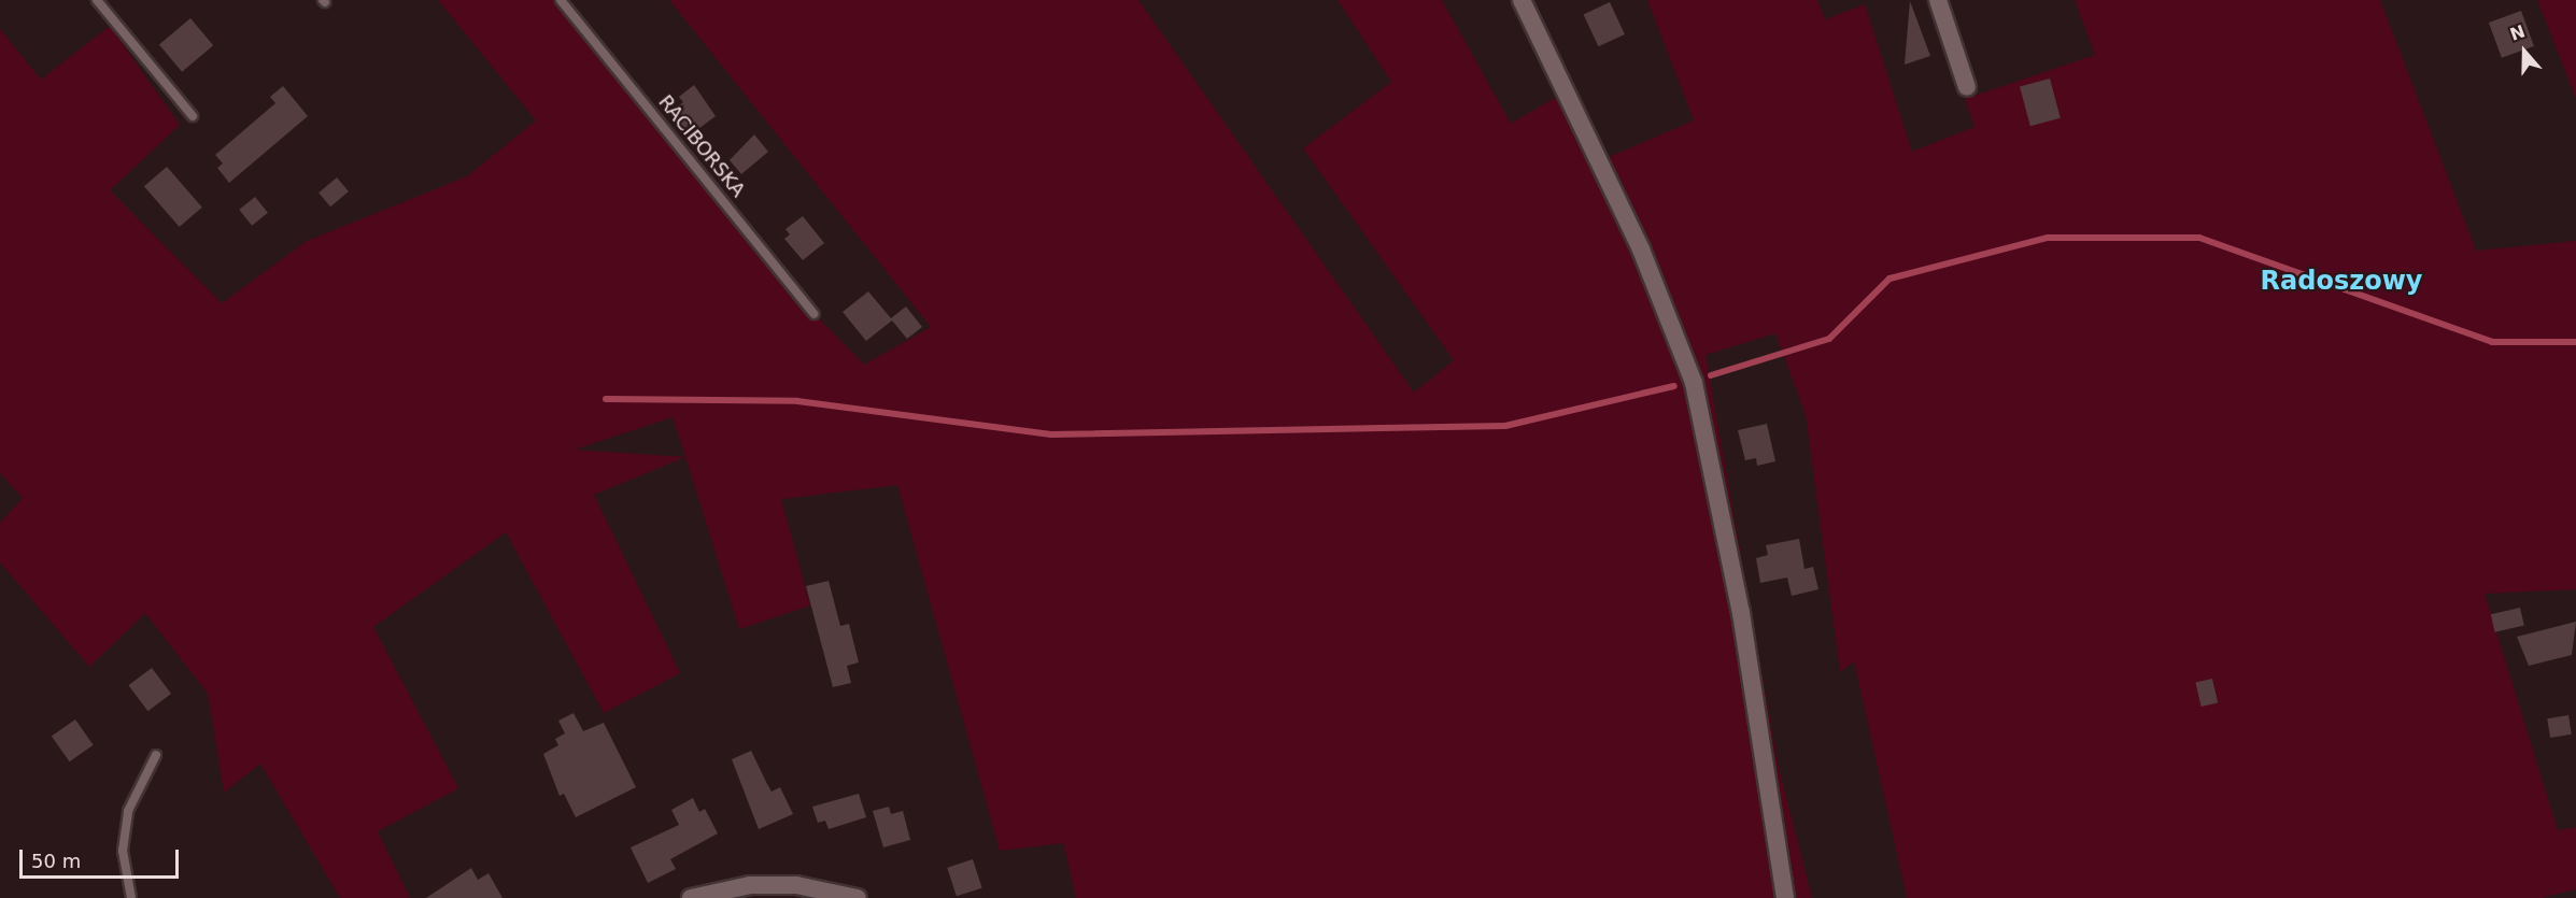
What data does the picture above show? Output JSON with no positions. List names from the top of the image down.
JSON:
{
  "streets": {
    "lane": ["RACIBORSKA"]
  },
  "districts": ["Radoszowy"],
  "scale_bar": "50 m",
  "north": "top"
}
